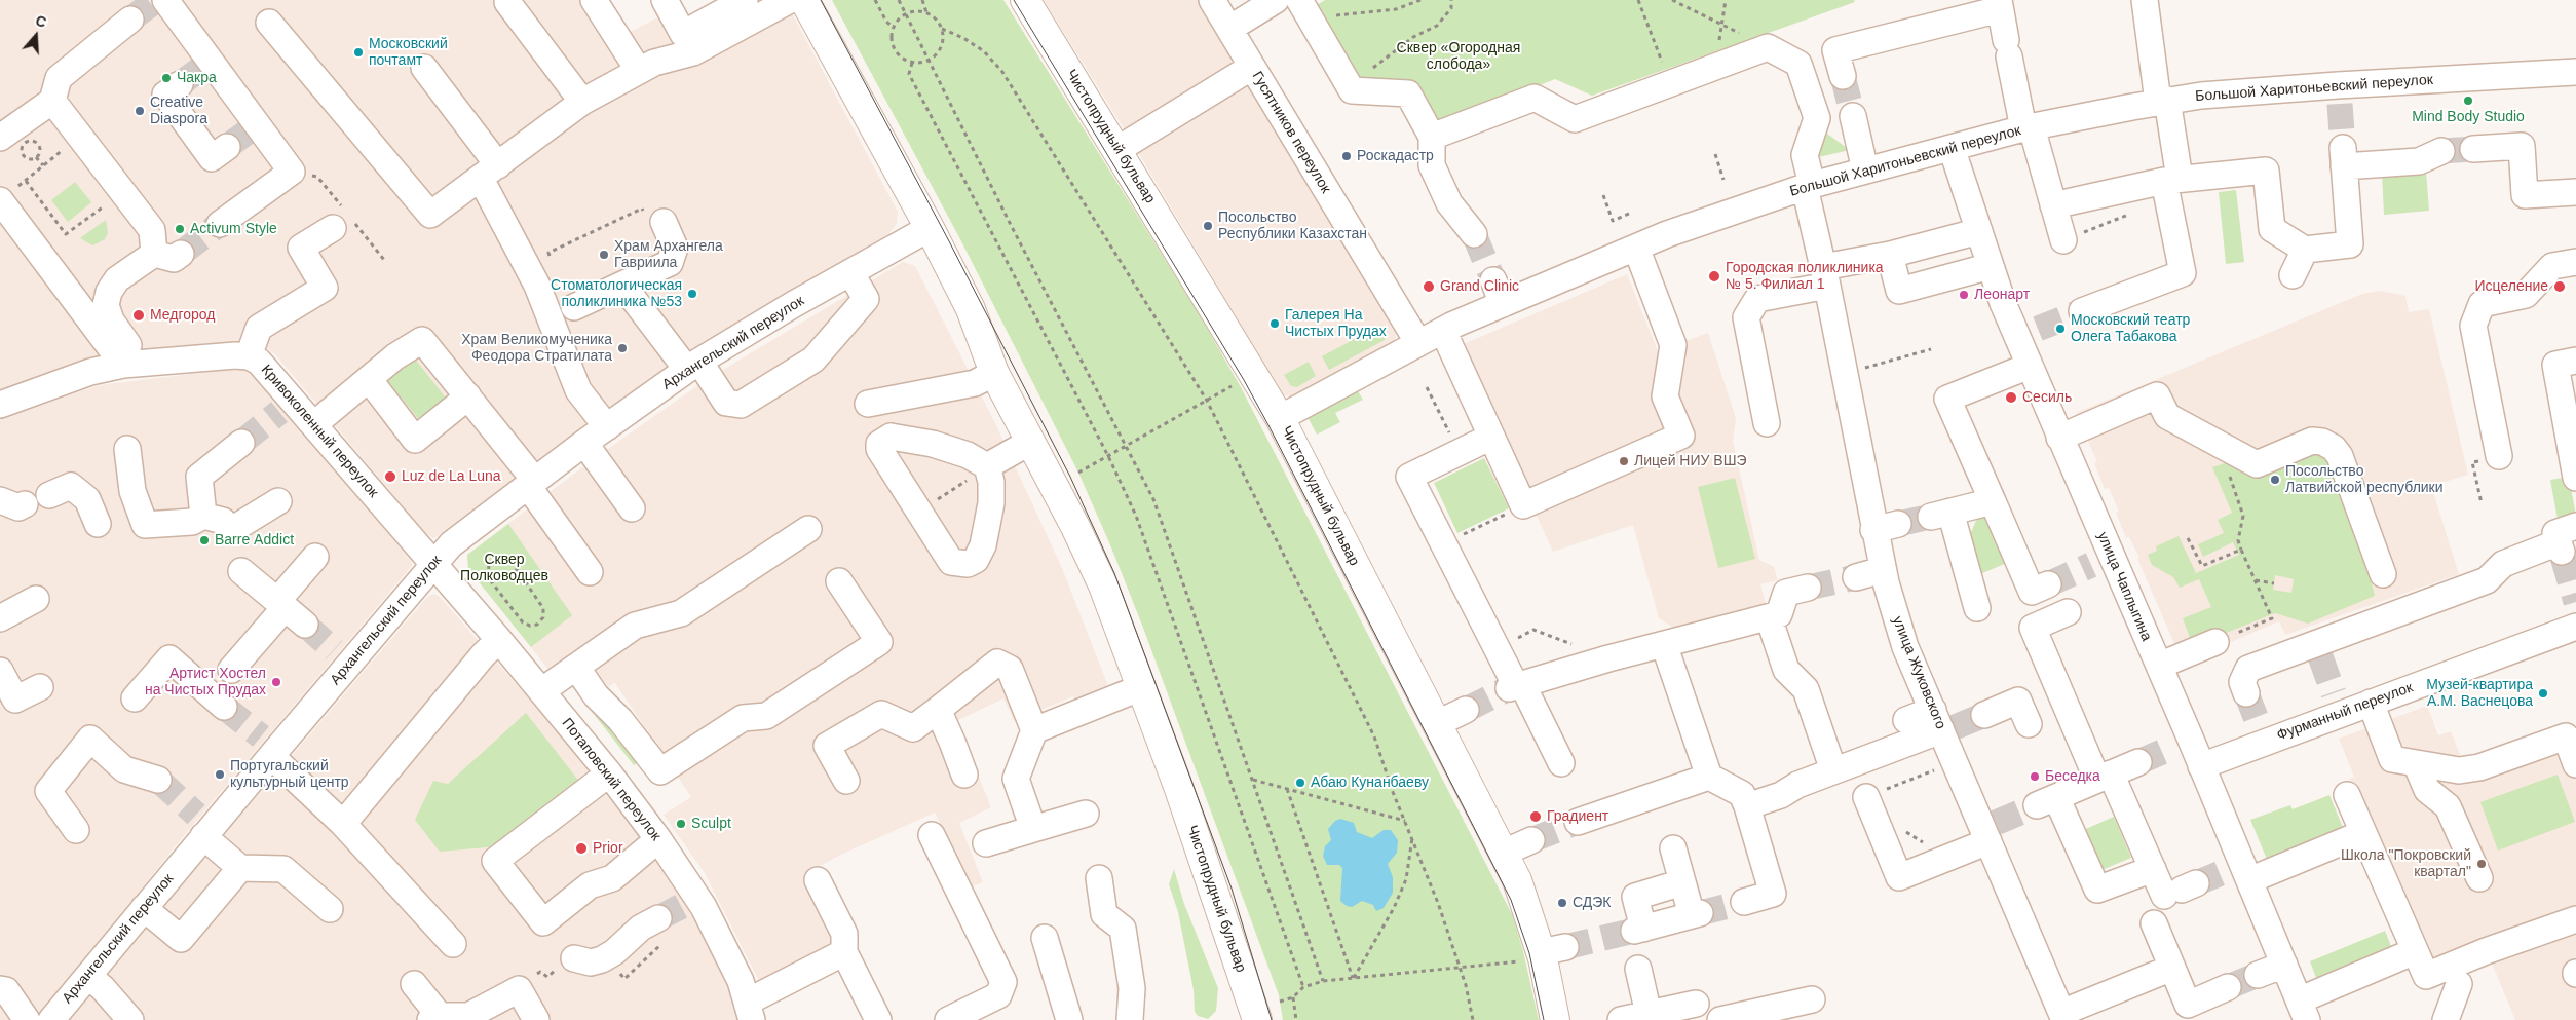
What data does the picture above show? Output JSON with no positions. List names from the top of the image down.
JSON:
{
  "streets": {
    "main road": ["Чистопрудный бульвар"],
    "street": [
      "Большой Харитоньевский переулок",
      "Гусятников переулок",
      "Архангельский переулок",
      "Кривоколенный переулок",
      "улица Чаплыгина",
      "улица Жуковского",
      "Фурманный переулок",
      "Потаповский переулок"
    ]
  },
  "crossings": [
    ["Большой Харитоньевский переулок", "Гусятников переулок"],
    ["Большой Харитоньевский переулок", "Чистопрудный бульвар"],
    ["Большой Харитоньевский переулок", "улица Чаплыгина"],
    ["Большой Харитоньевский переулок", "улица Жуковского"],
    ["Чистопрудный бульвар", "Архангельский переулок"],
    ["Архангельский переулок", "Кривоколенный переулок"],
    ["Архангельский переулок", "Потаповский переулок"],
    ["Кривоколенный переулок", "Потаповский переулок"],
    ["улица Чаплыгина", "Фурманный переулок"]
  ],
  "parks": ["Сквер «Огородная слобода»", "Сквер Полководцев"],
  "places": [
    "Московский почтамт",
    "Чакра",
    "Mind Body Studio",
    "Creative Diaspora",
    "Роскадастр",
    "Посольство Республики Казахстан",
    "Activum Style",
    "Храм Архангела Гавриила",
    "Городская поликлиника № 5. Филиал 1",
    "Grand Clinic",
    "Исцеление",
    "Стоматологическая поликлиника №53",
    "Леонарт",
    "Медгород",
    "Галерея На Чистых Прудах",
    "Московский театр Олега Табакова",
    "Храм Великомученика Феодора Стратилата",
    "Сесиль",
    "Лицей НИУ ВШЭ",
    "Luz de La Luna",
    "Посольство Латвийской республики",
    "Barre Addict",
    "Артист Хостел на Чистых Прудах",
    "Музей-квартира А.М. Васнецова",
    "Португальский культурный центр",
    "Беседка",
    "Абаю Кунанбаеву",
    "Градиент",
    "Sculpt",
    "Prior",
    "Школа \"Покровский квартал\"",
    "СДЭК"
  ],
  "north": "top"
}
